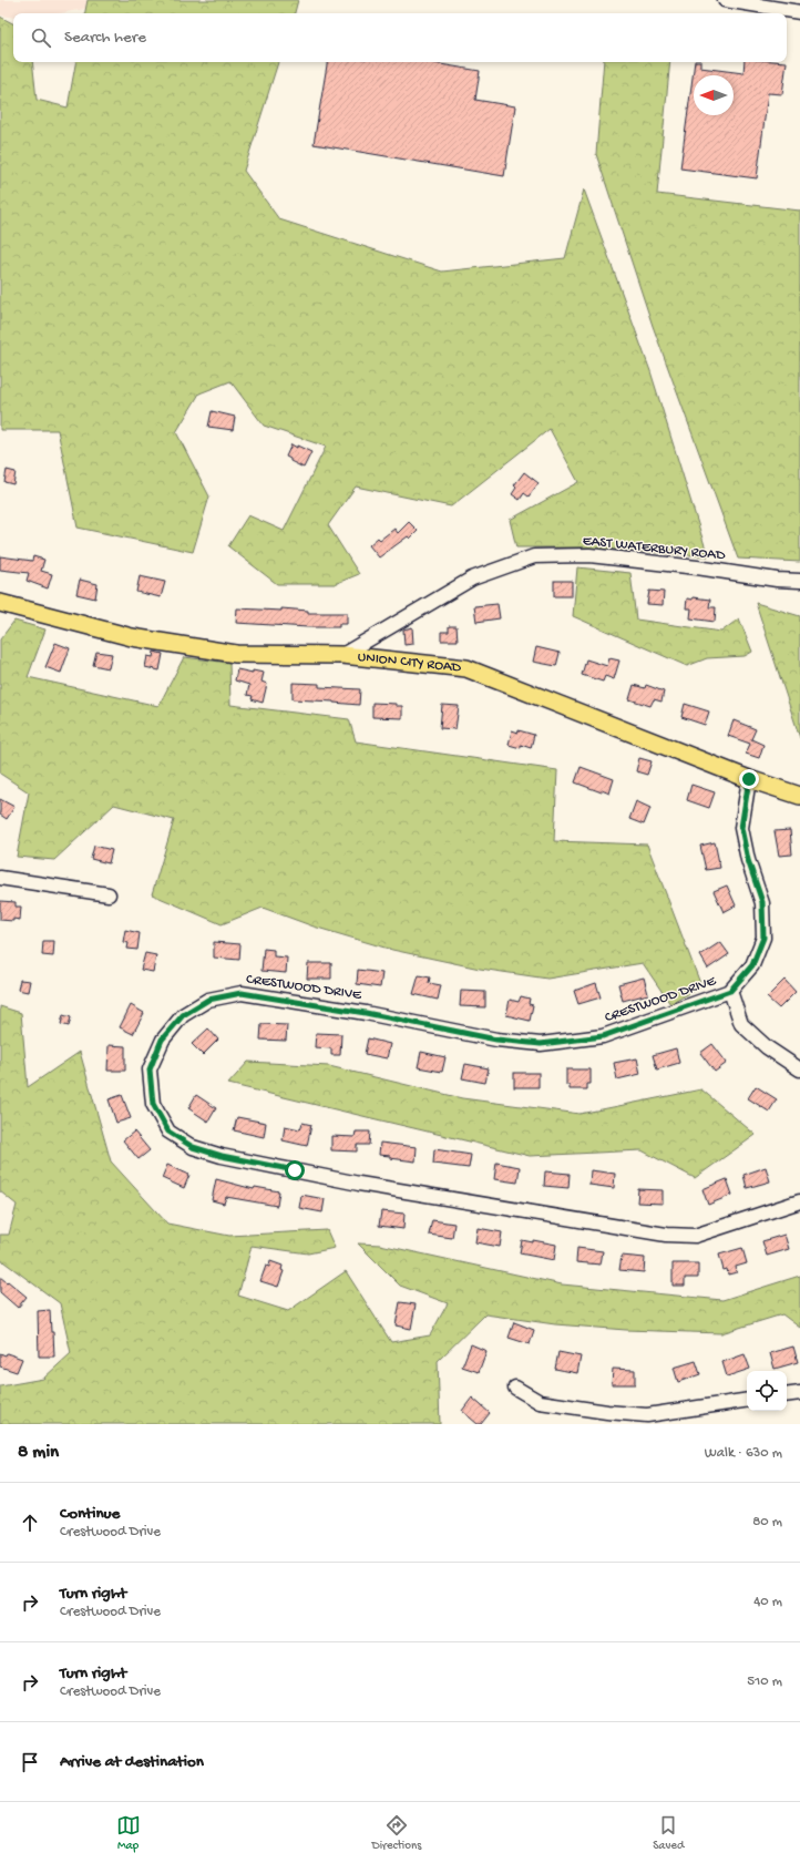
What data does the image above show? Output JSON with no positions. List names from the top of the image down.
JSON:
{
  "streets": {
    "main road": ["UNION CITY ROAD"],
    "street": ["EAST WATERBURY ROAD", "CRESTWOOD DRIVE"]
  },
  "crossings": [
    ["EAST WATERBURY ROAD", "UNION CITY ROAD"],
    ["UNION CITY ROAD", "CRESTWOOD DRIVE"]
  ],
  "north": "left",
  "page": {
    "search": "Search here",
    "heading": ["8 min", "Walk · 630 m"],
    "list": [
      ["Continue", "Crestwood Drive", "80 m"],
      ["Turn right", "Crestwood Drive", "40 m"],
      ["Turn right", "Crestwood Drive", "510 m"],
      "Arrive at destination"
    ],
    "nav": ["Map", "Directions", "Saved"]
  }
}
